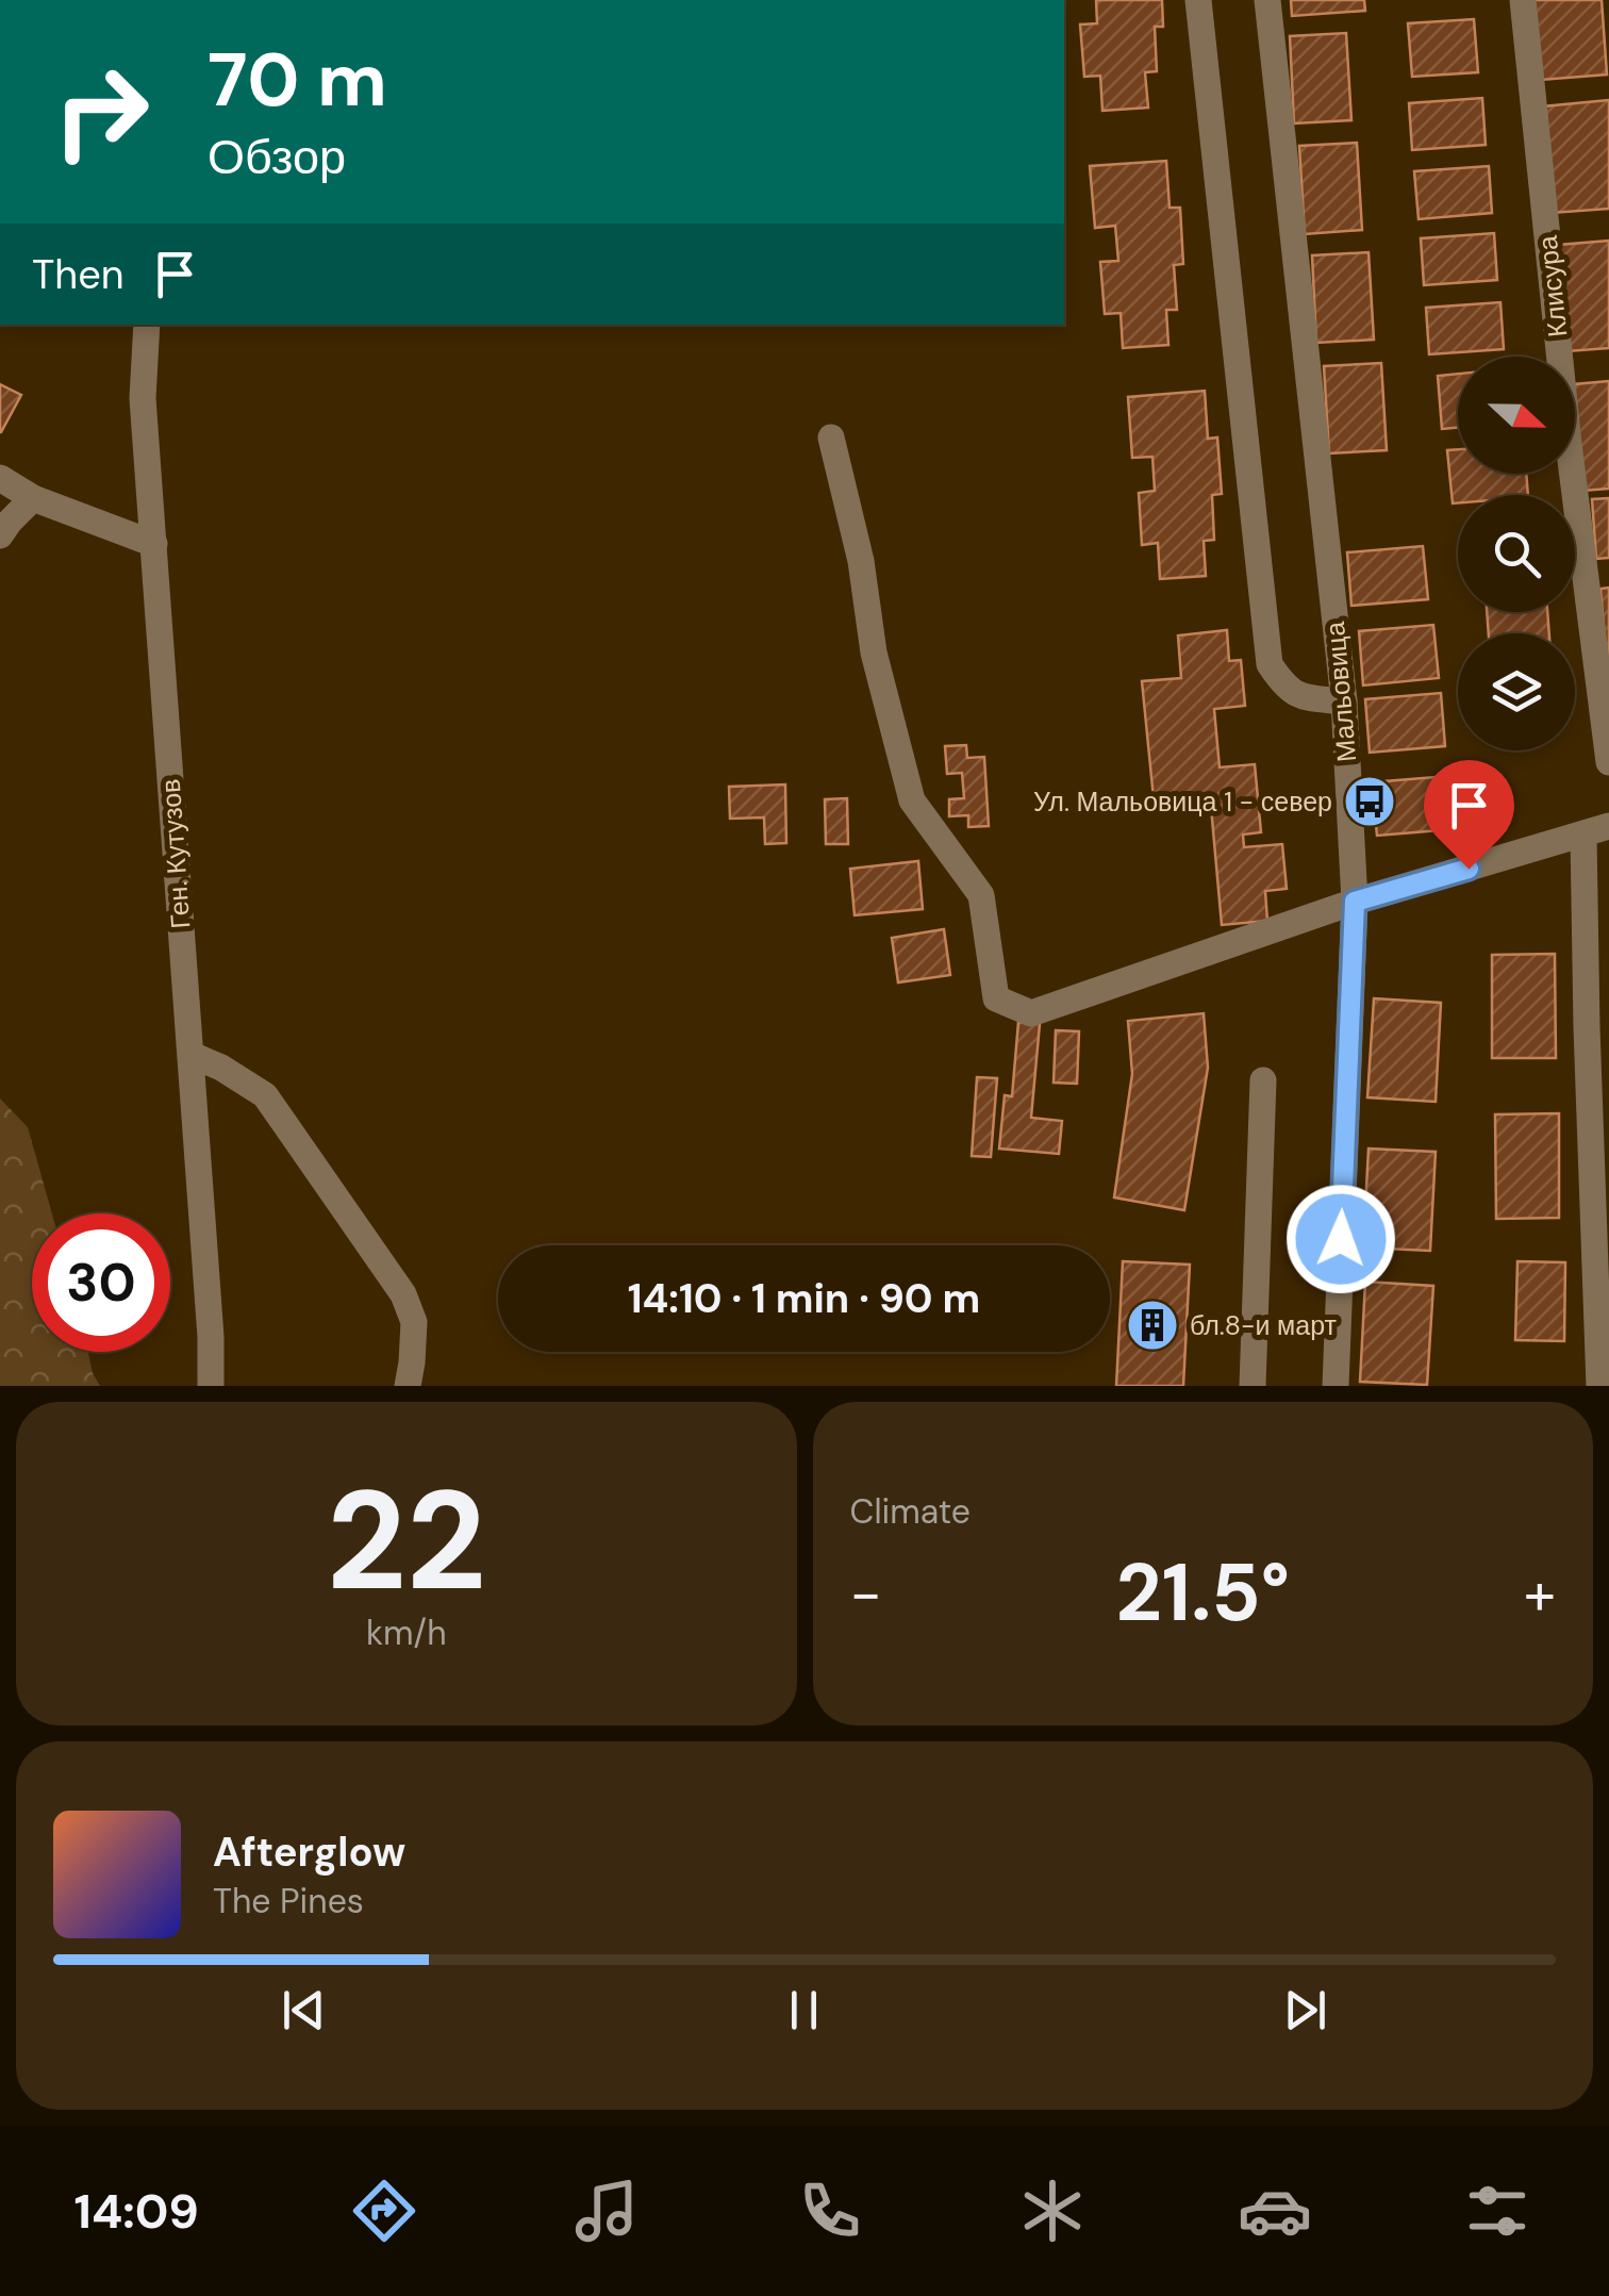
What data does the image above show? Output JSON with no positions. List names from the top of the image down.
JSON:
{
  "streets": {
    "street": ["Клисура", "Мальовица", "Ген. Кутузов"]
  },
  "places": {
    "bus stop": ["Ул. Мальовица 1 - север"],
    "building": ["бл.8-и март"]
  },
  "north": "right",
  "page": {
    "turn": ["70 m", "Обзор"],
    "then": "Then",
    "limit": "30",
    "trip": "14:10 · 1 min · 90 m",
    "tile": [
      ["22", "km/h"],
      "Climate"
    ],
    "heat": ["−", "21.5°", "+"],
    "song": ["Afterglow", "The Pines"],
    "tabs": "14:09"
  }
}
